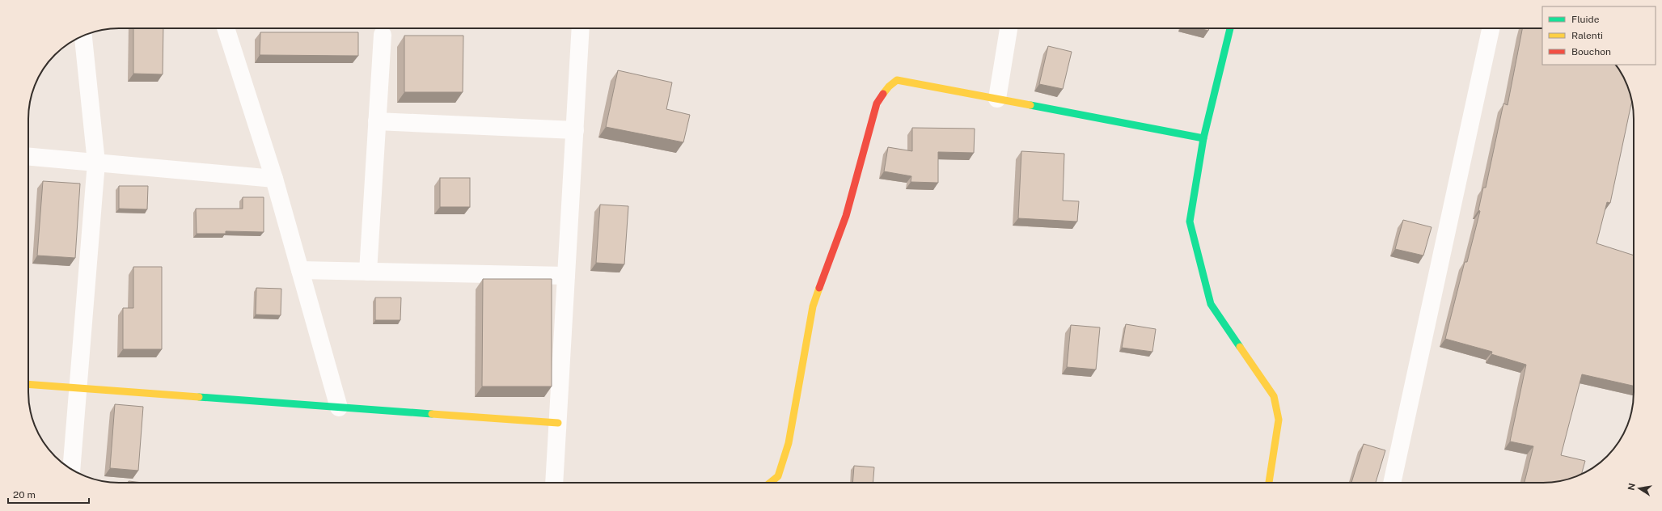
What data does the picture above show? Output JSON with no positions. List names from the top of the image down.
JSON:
{
  "legend": ["Fluide", "Ralenti", "Bouchon"],
  "scale_bar": "20 m",
  "north": "left"
}
